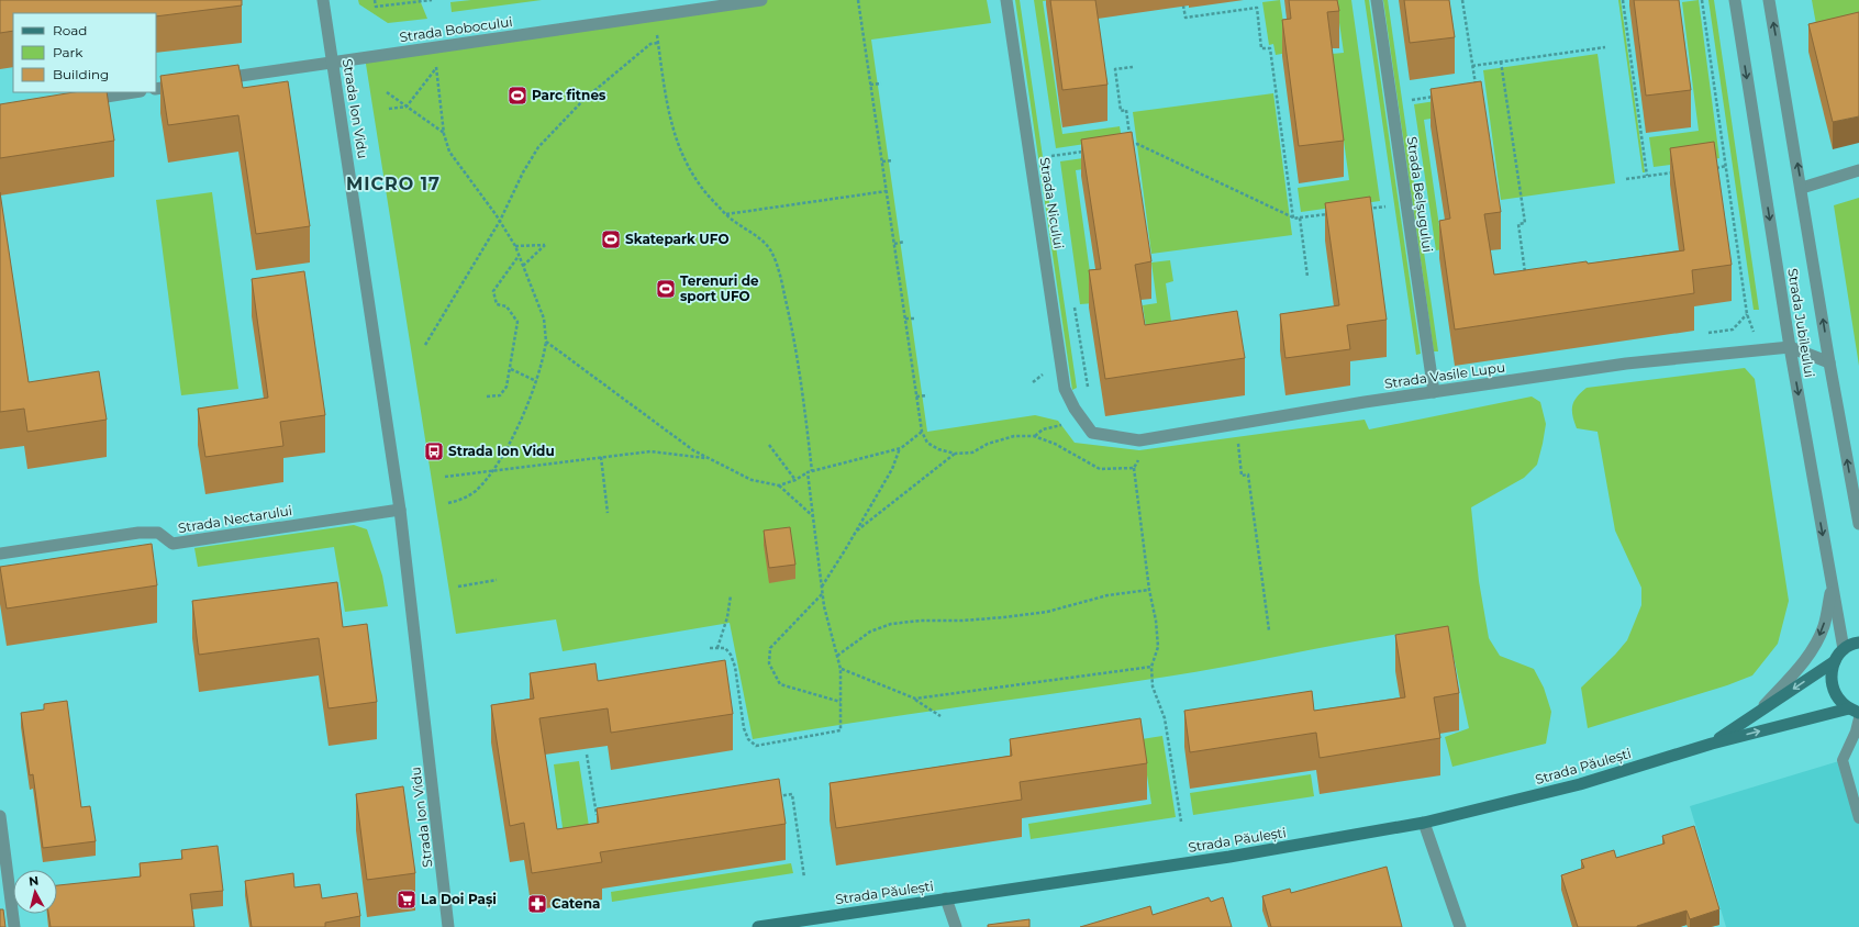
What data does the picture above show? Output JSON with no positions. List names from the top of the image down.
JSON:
{
  "streets": {
    "main road": ["Strada Păulești"],
    "street": [
      "Strada Bobocului",
      "Strada Ion Vidu",
      "Strada Belșugului",
      "Strada Nicului",
      "Strada Jubileului",
      "Strada Vasile Lupu",
      "Strada Nectarului"
    ]
  },
  "crossings": [
    ["Strada Bobocului", "Strada Ion Vidu"],
    ["Strada Ion Vidu", "Strada Nectarului"],
    ["Strada Belșugului", "Strada Vasile Lupu"],
    ["Strada Nicului", "Strada Vasile Lupu"],
    ["Strada Jubileului", "Strada Vasile Lupu"]
  ],
  "districts": ["MICRO 17"],
  "places": {
    "sports": ["Parc fitnes", "Skatepark UFO", "Terenuri de sport UFO"],
    "bus stop": ["Strada Ion Vidu"],
    "supermarket": ["La Doi Pași"],
    "pharmacy": ["Catena"]
  },
  "legend": ["Road", "Park", "Building"],
  "north": "top"
}
